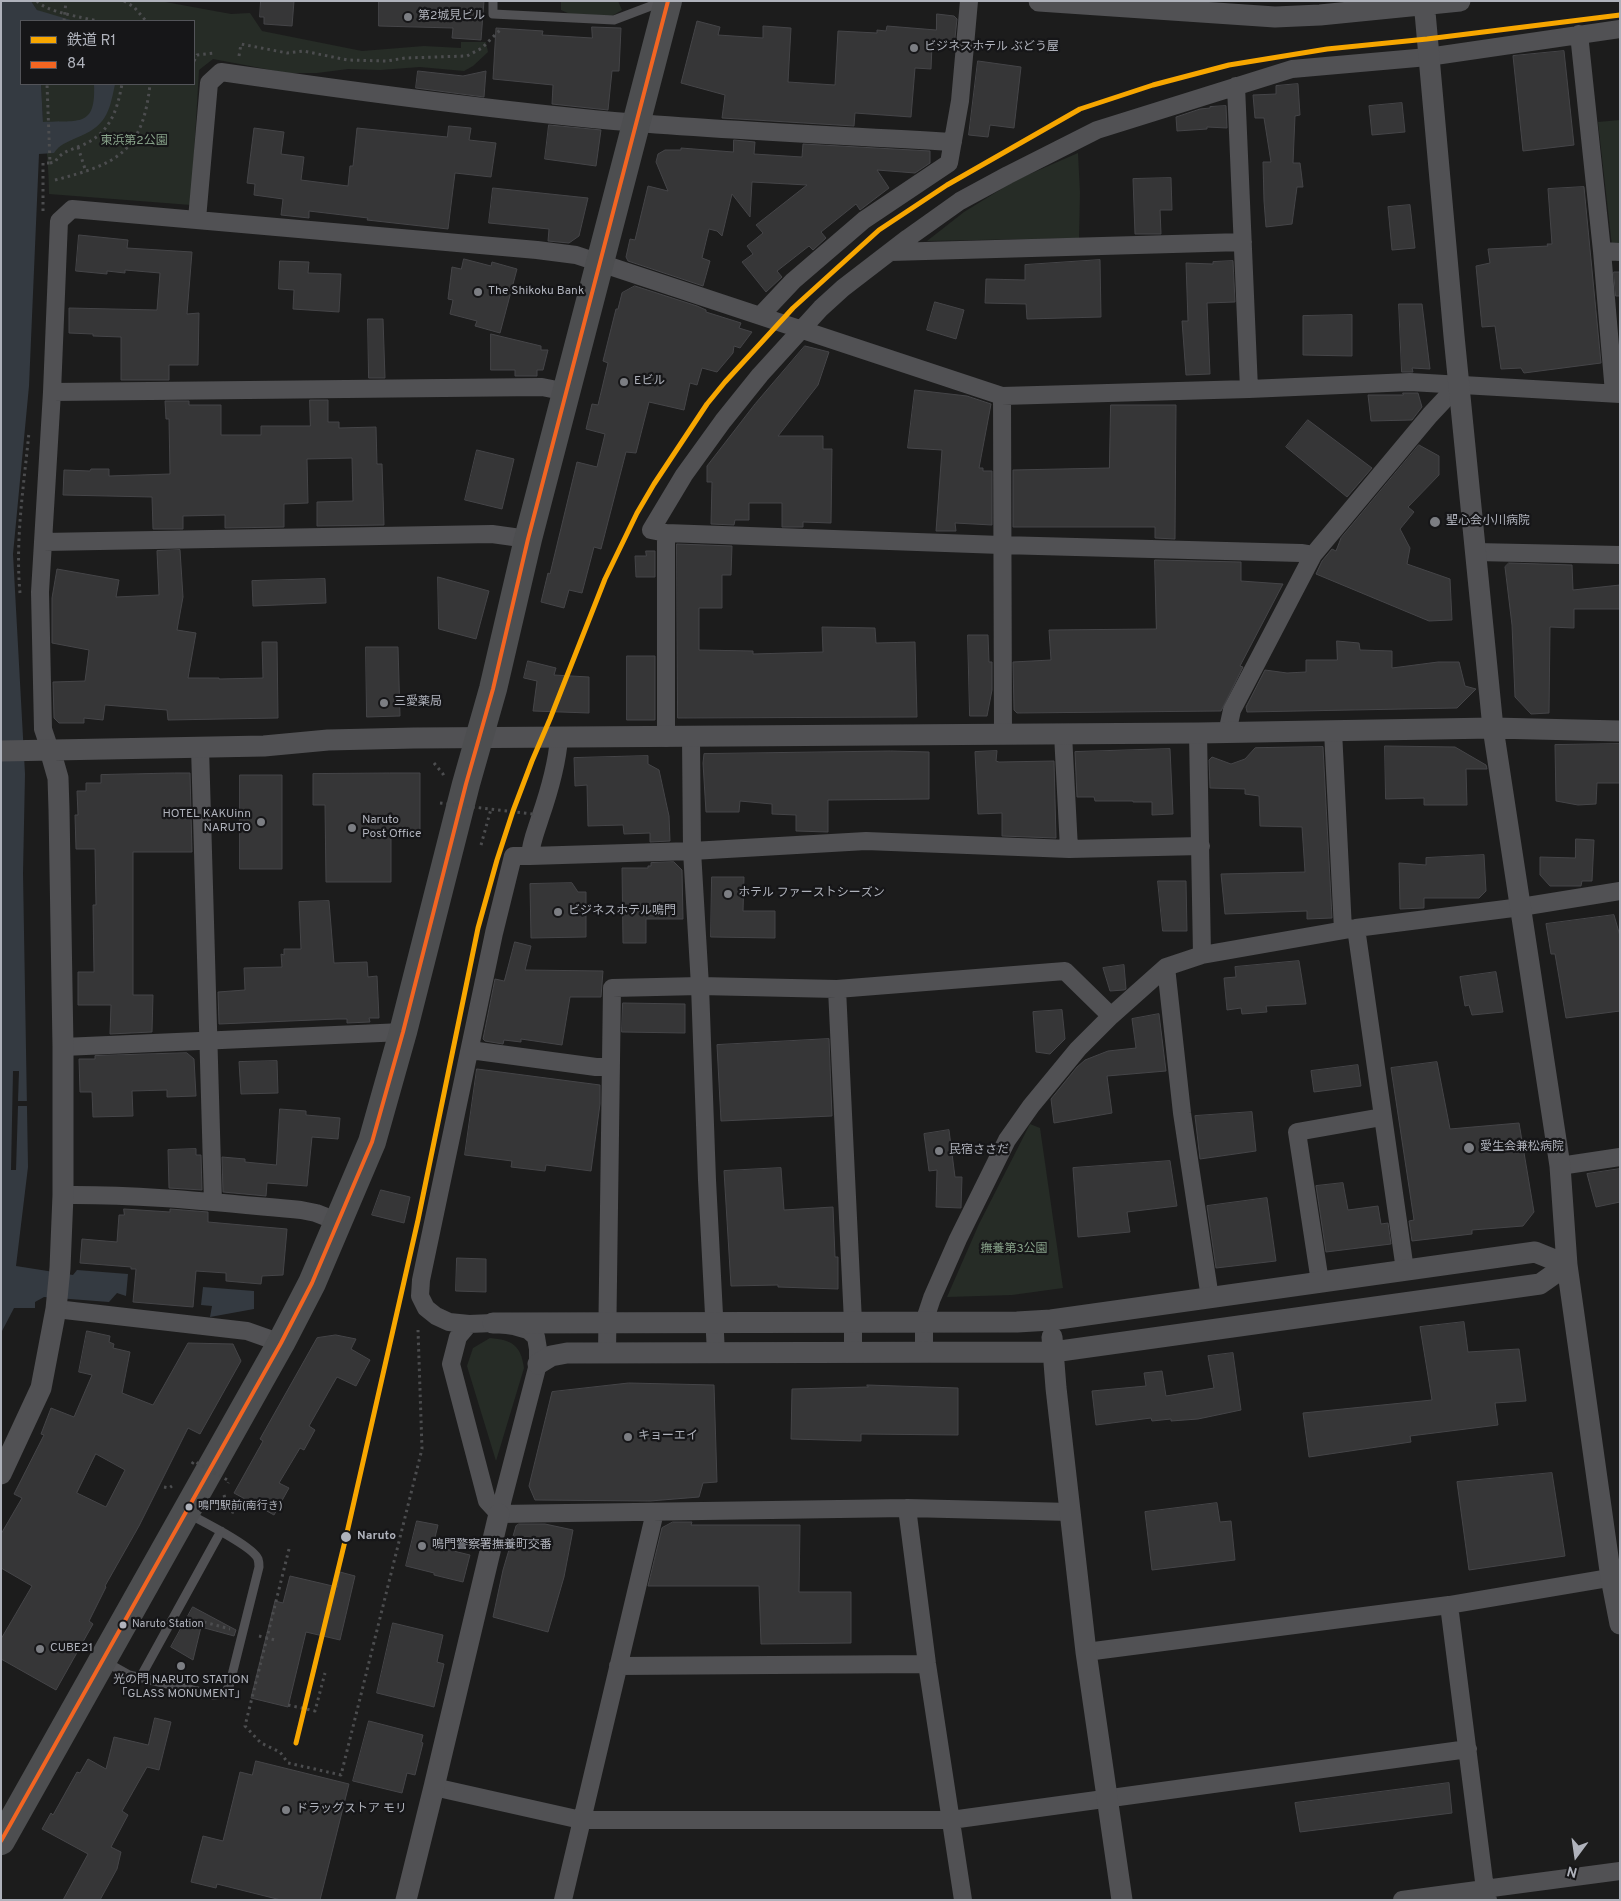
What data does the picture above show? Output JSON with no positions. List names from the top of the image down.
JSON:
{
  "parks": ["東浜第2公園", "撫養第3公園"],
  "places": [
    "第2城見ビル",
    "ビジネスホテル ぶどう屋",
    "The Shikoku Bank",
    "Eビル",
    "聖心会小川病院",
    "三愛薬局",
    "HOTEL KAKUinn NARUTO",
    "Naruto Post Office",
    "ホテル ファーストシーズン",
    "ビジネスホテル鳴門",
    "愛生会兼松病院",
    "民宿ささだ",
    "キョーエイ",
    "鳴門駅前(南行き)",
    "Naruto",
    "鳴門警察署撫養町交番",
    "Naruto Station",
    "CUBE21",
    "光の門 NARUTO STATION 「GLASS MONUMENT」",
    "ドラッグストア モリ"
  ],
  "lines": ["transit line 84", "rail line R1"],
  "legend": ["鉄道 R1", "84"],
  "north": "bottom"
}
